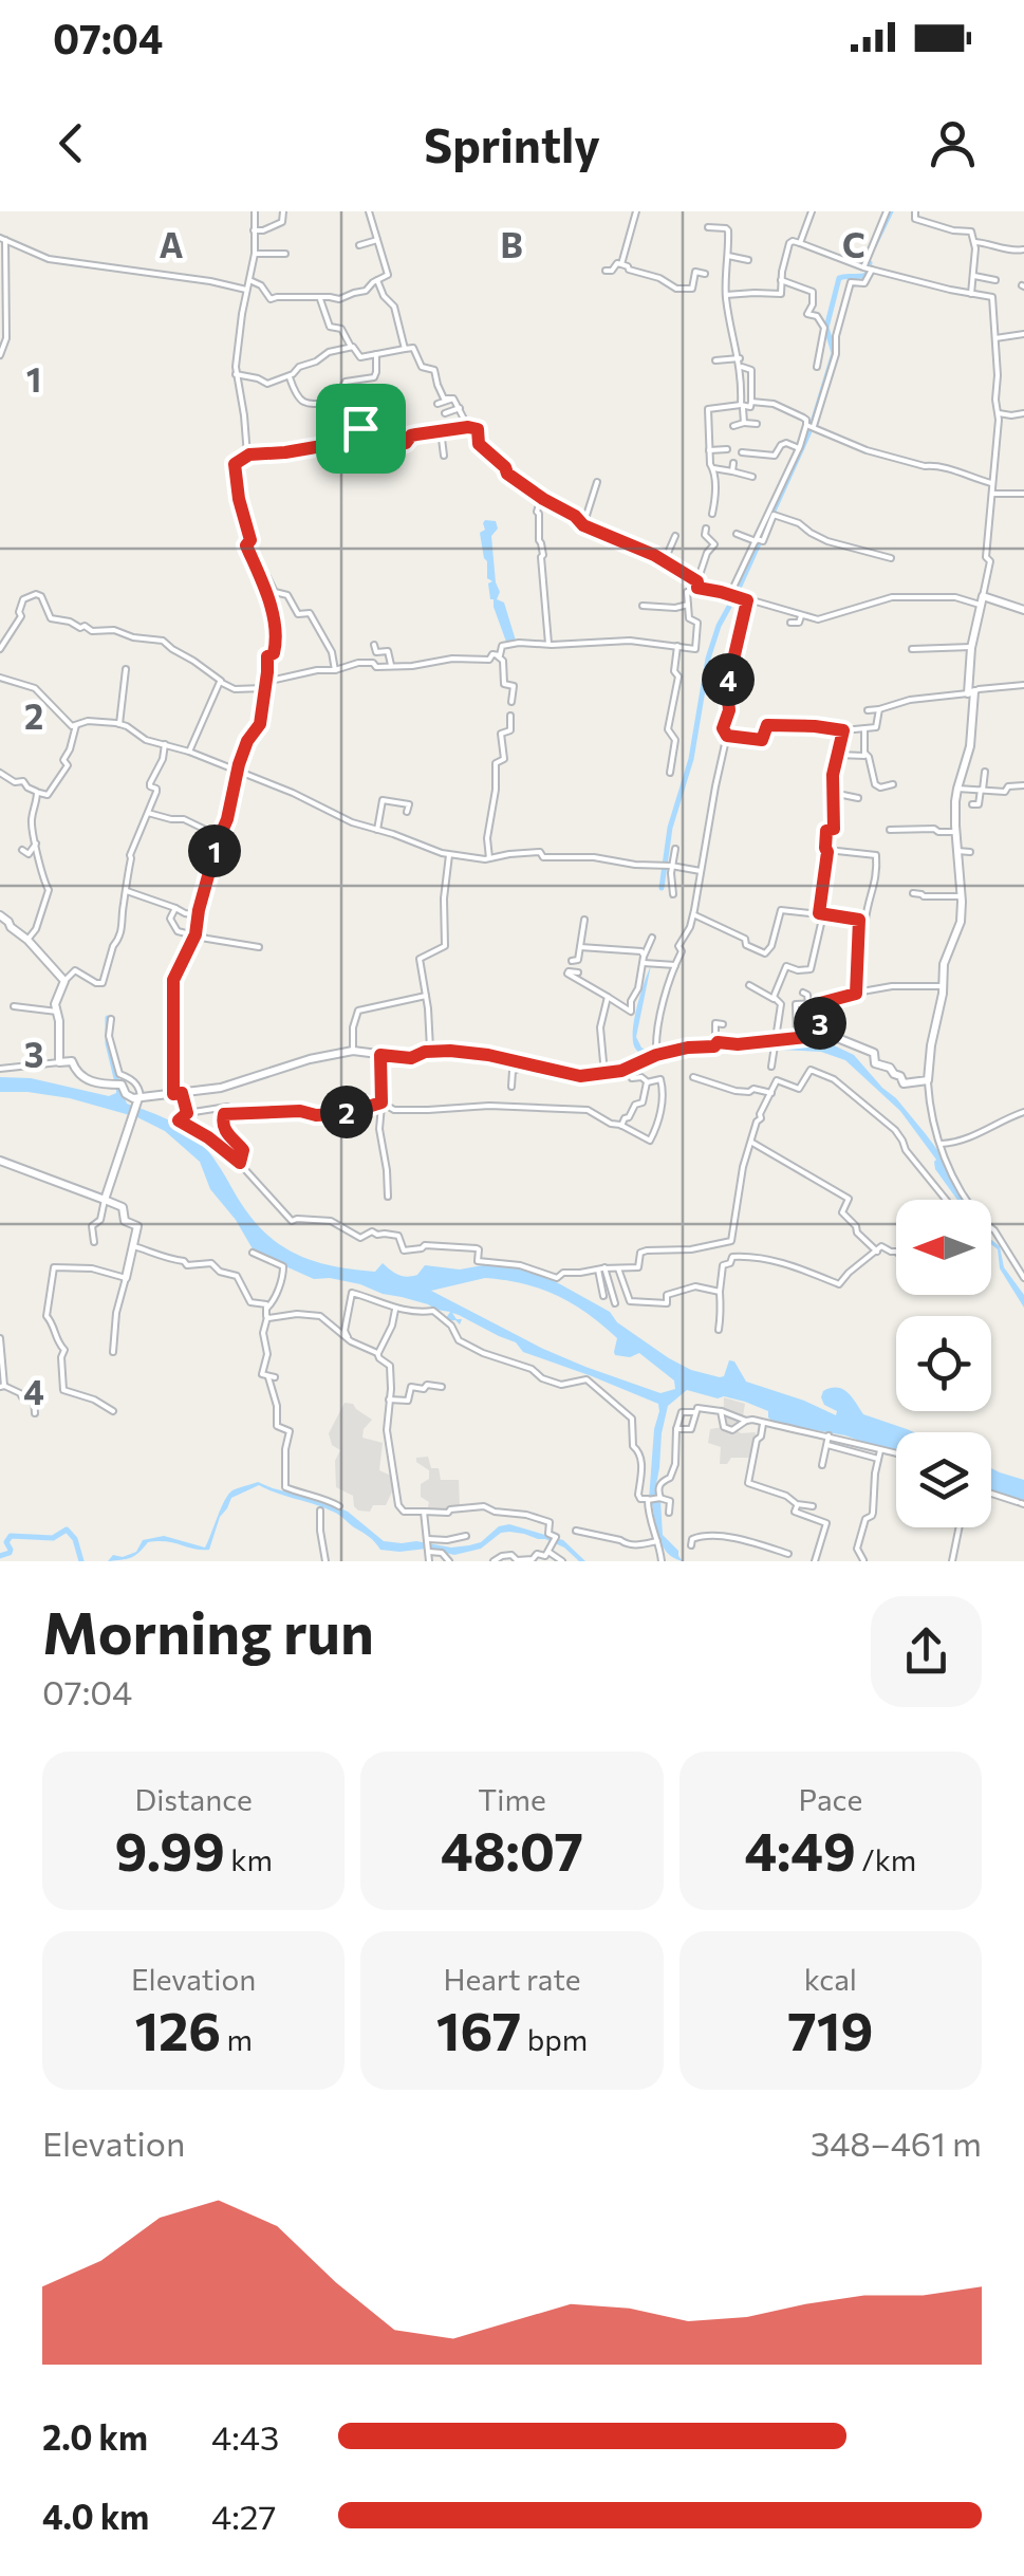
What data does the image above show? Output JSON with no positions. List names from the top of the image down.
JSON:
{
  "north": "left",
  "page": {
    "status": "07:04",
    "header": "Sprintly",
    "pins": [
      "4",
      "1",
      "3",
      "2"
    ],
    "heading": ["Morning run", "07:04"],
    "stats": [
      ["Distance", "9.99 km"],
      ["Time", "48:07"],
      ["Pace", "4:49 /km"],
      ["Elevation", "126 m"],
      ["Heart rate", "167 bpm"],
      ["kcal", "719"]
    ],
    "chart": ["Elevation", "348–461 m"],
    "list": [
      {
        "name": "2.0 km",
        "note": "4:43"
      },
      {
        "name": "4.0 km",
        "note": "4:27"
      }
    ]
  },
  "grid": {
    "columns": ["A", "B", "C"],
    "rows": [
      "1",
      "2",
      "3",
      "4"
    ]
  }
}
